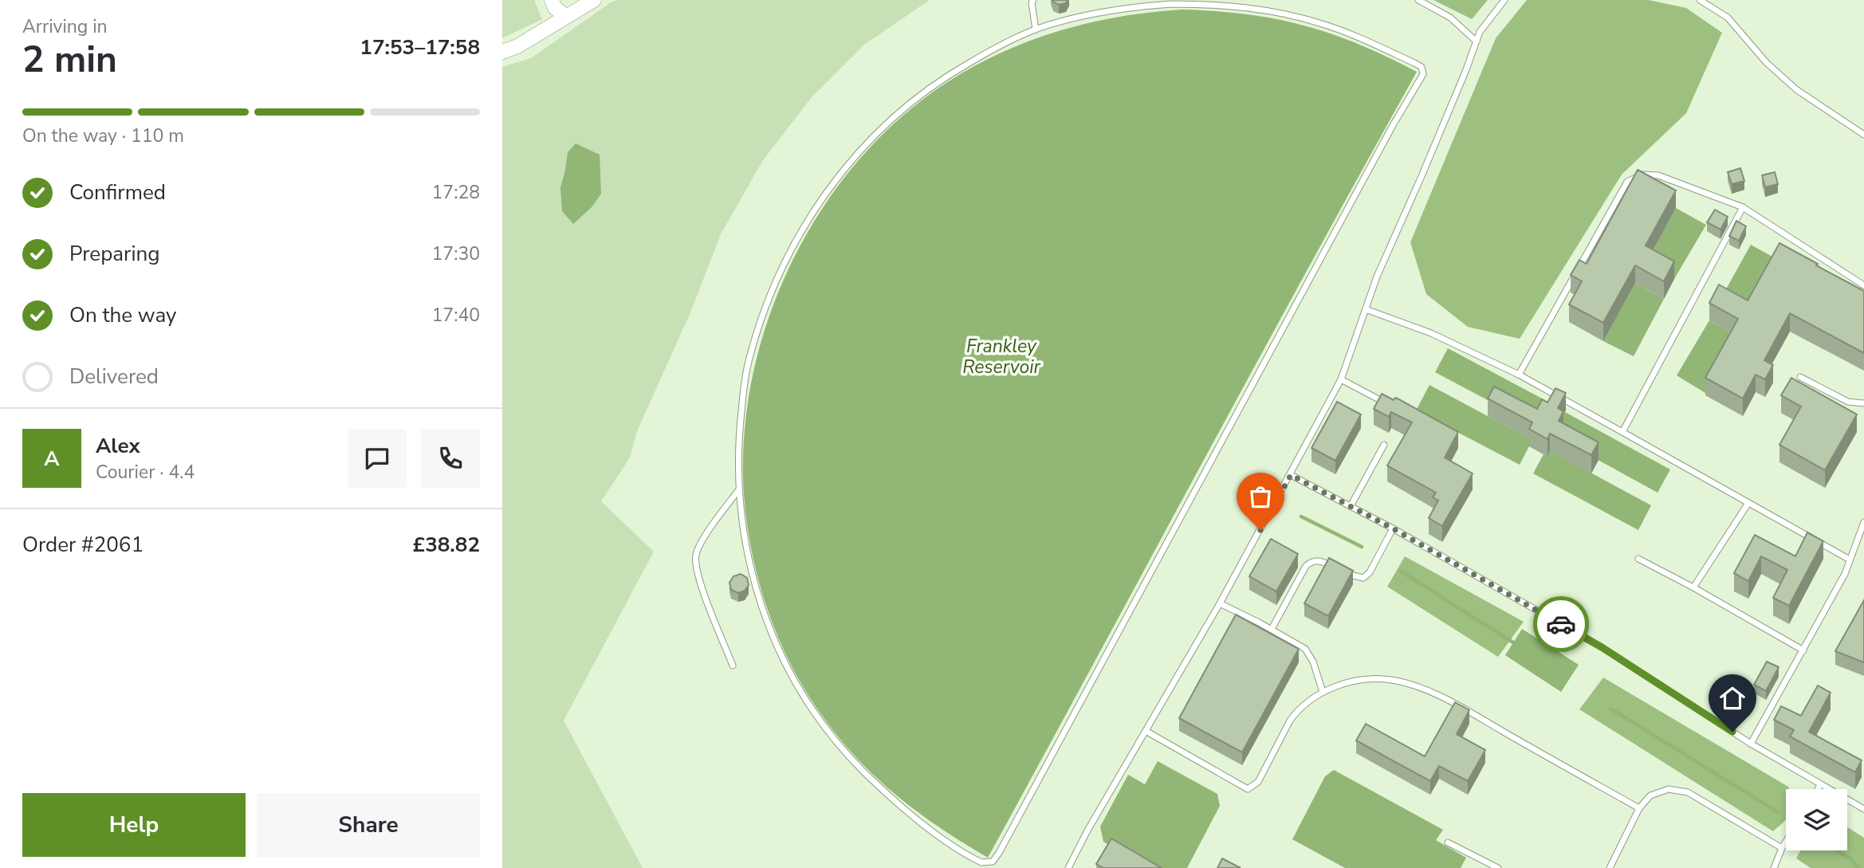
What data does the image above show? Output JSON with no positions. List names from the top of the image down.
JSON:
{
  "water": ["Frankley Reservoir"],
  "page": {
    "heading": ["2 min", "Arriving in", "17:53–17:58"],
    "panel": [
      "Alex",
      "Courier · 4.4",
      "Order #2061",
      "£38.82"
    ],
    "bar": "On the way · 110 m",
    "list": [
      ["Confirmed", "17:28"],
      ["Preparing", "17:30"],
      ["On the way", "17:40"],
      "Delivered"
    ],
    "round": "A",
    "buttons": ["Help", "Share"]
  }
}
